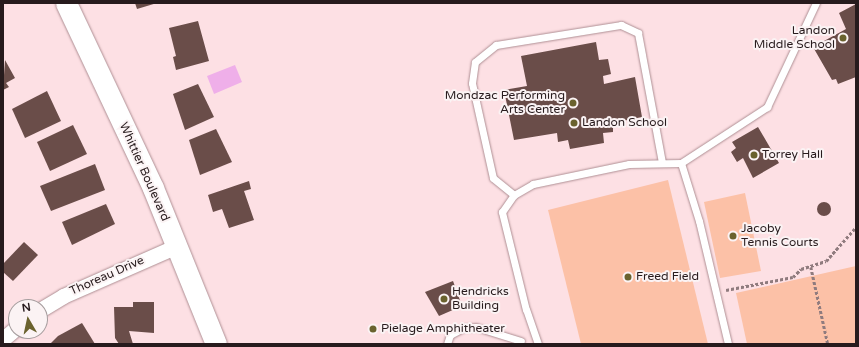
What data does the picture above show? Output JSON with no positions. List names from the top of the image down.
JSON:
{
  "streets": {
    "street": ["Whittier Boulevard", "Thoreau Drive"]
  },
  "crossings": [
    ["Whittier Boulevard", "Thoreau Drive"]
  ],
  "places": [
    "Landon Middle School",
    "Mondzac Performing Arts Center",
    "Landon School",
    "Torrey Hall",
    "Jacoby Tennis Courts",
    "Freed Field",
    "Hendricks Building",
    "Pielage Amphitheater"
  ],
  "north": "top"
}
